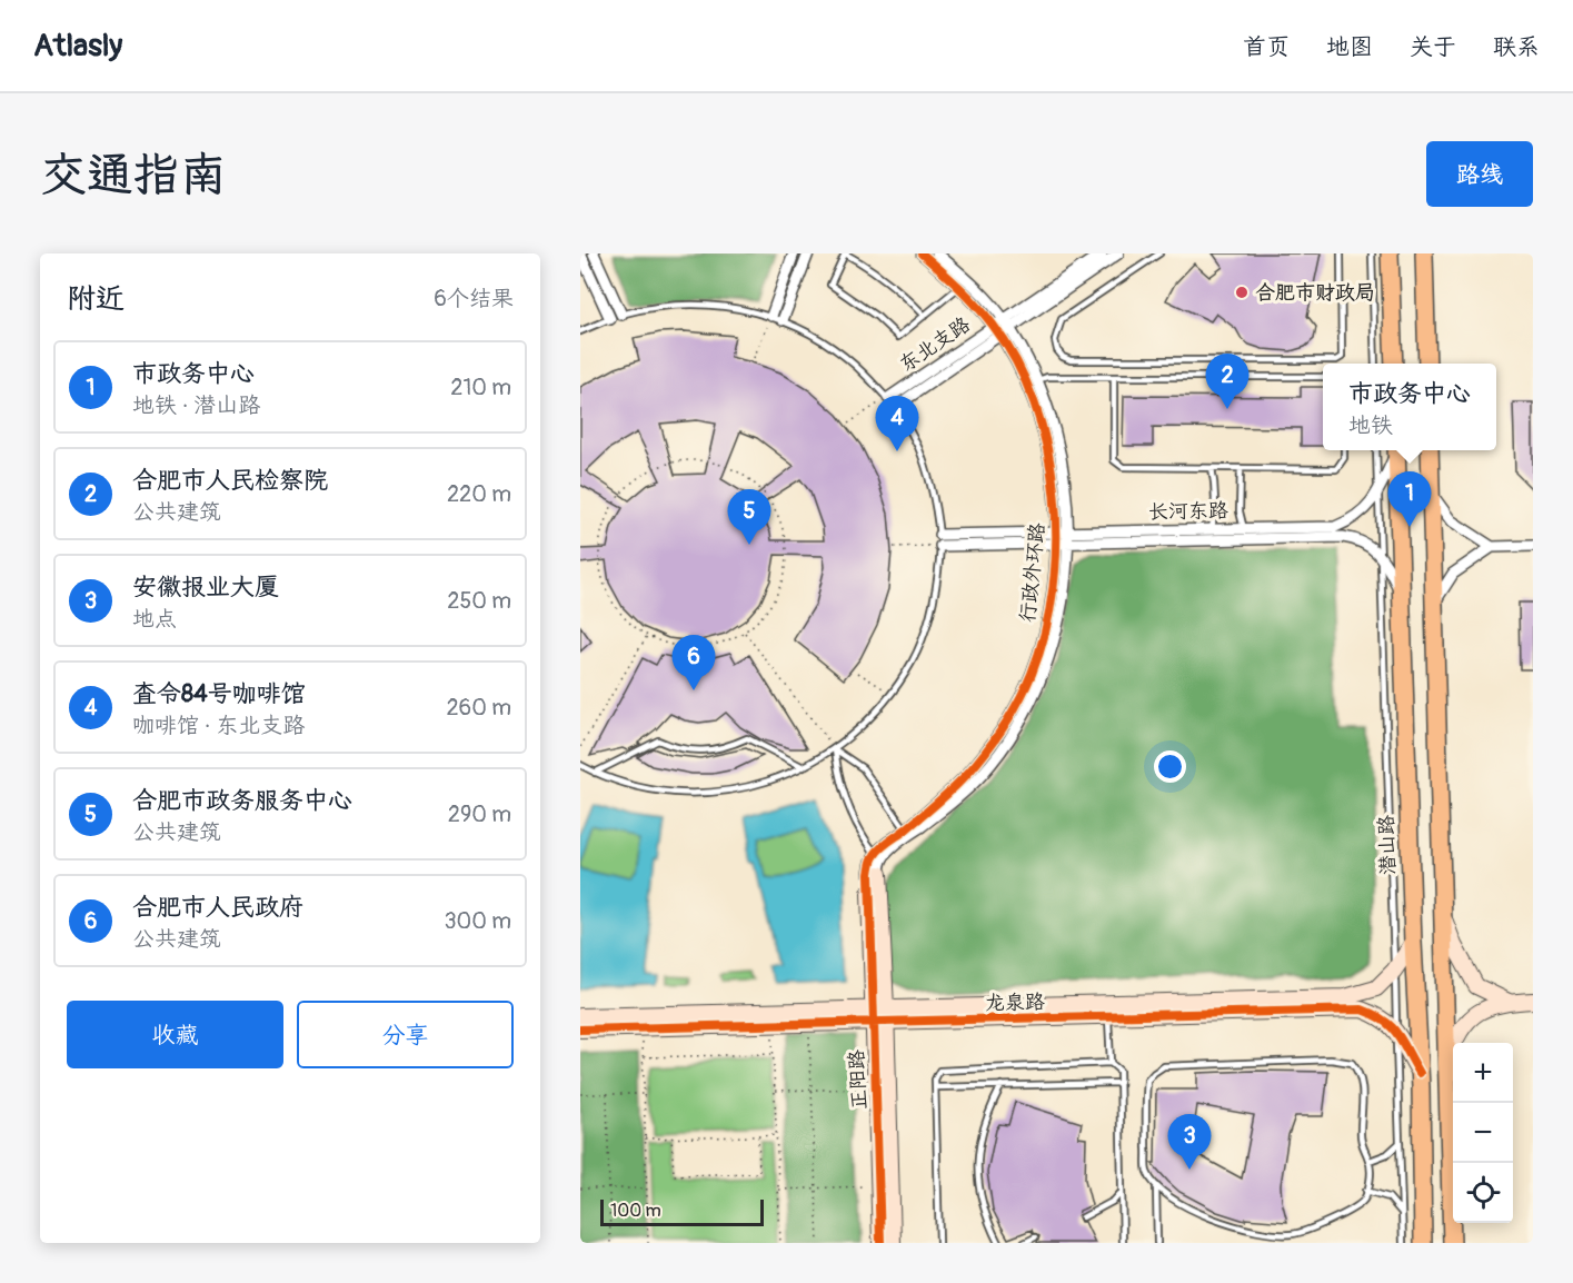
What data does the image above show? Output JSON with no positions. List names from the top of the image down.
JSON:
{
  "streets": {
    "main road": ["潜山路"],
    "street": [
      "东北支路",
      "长河东路",
      "行政外环路",
      "龙泉路",
      "正阳路"
    ]
  },
  "crossings": [
    ["东北支路", "行政外环路"],
    ["长河东路", "行政外环路"],
    ["长河东路", "潜山路"],
    ["行政外环路", "正阳路"],
    ["潜山路", "龙泉路"],
    ["龙泉路", "正阳路"]
  ],
  "places": ["合肥市财政局"],
  "scale_bar": "100 m",
  "page": {
    "header": "Atlasly",
    "nav": [
      "首页",
      "地图",
      "关于",
      "联系"
    ],
    "buttons": [
      "路线",
      ["收藏", "分享"]
    ],
    "title": "交通指南",
    "heading": ["附近", "6个结果"],
    "list": [
      {
        "mark": "1",
        "name": "市政务中心",
        "note": "地铁 · 潜山路",
        "value": "210 m"
      },
      {
        "mark": "2",
        "name": "合肥市人民检察院",
        "note": "公共建筑",
        "value": "220 m"
      },
      {
        "mark": "3",
        "name": "安徽报业大厦",
        "note": "地点",
        "value": "250 m"
      },
      {
        "mark": "4",
        "name": "查令84号咖啡馆",
        "note": "咖啡馆 · 东北支路",
        "value": "260 m"
      },
      {
        "mark": "5",
        "name": "合肥市政务服务中心",
        "note": "公共建筑",
        "value": "290 m"
      },
      {
        "mark": "6",
        "name": "合肥市人民政府",
        "note": "公共建筑",
        "value": "300 m"
      }
    ],
    "pins": [
      "2",
      "4",
      "1",
      "5",
      "6",
      "3"
    ],
    "popup": ["市政务中心", "地铁"],
    "map_buttons": ["+", "−"],
    "scale": "100 m"
  }
}
